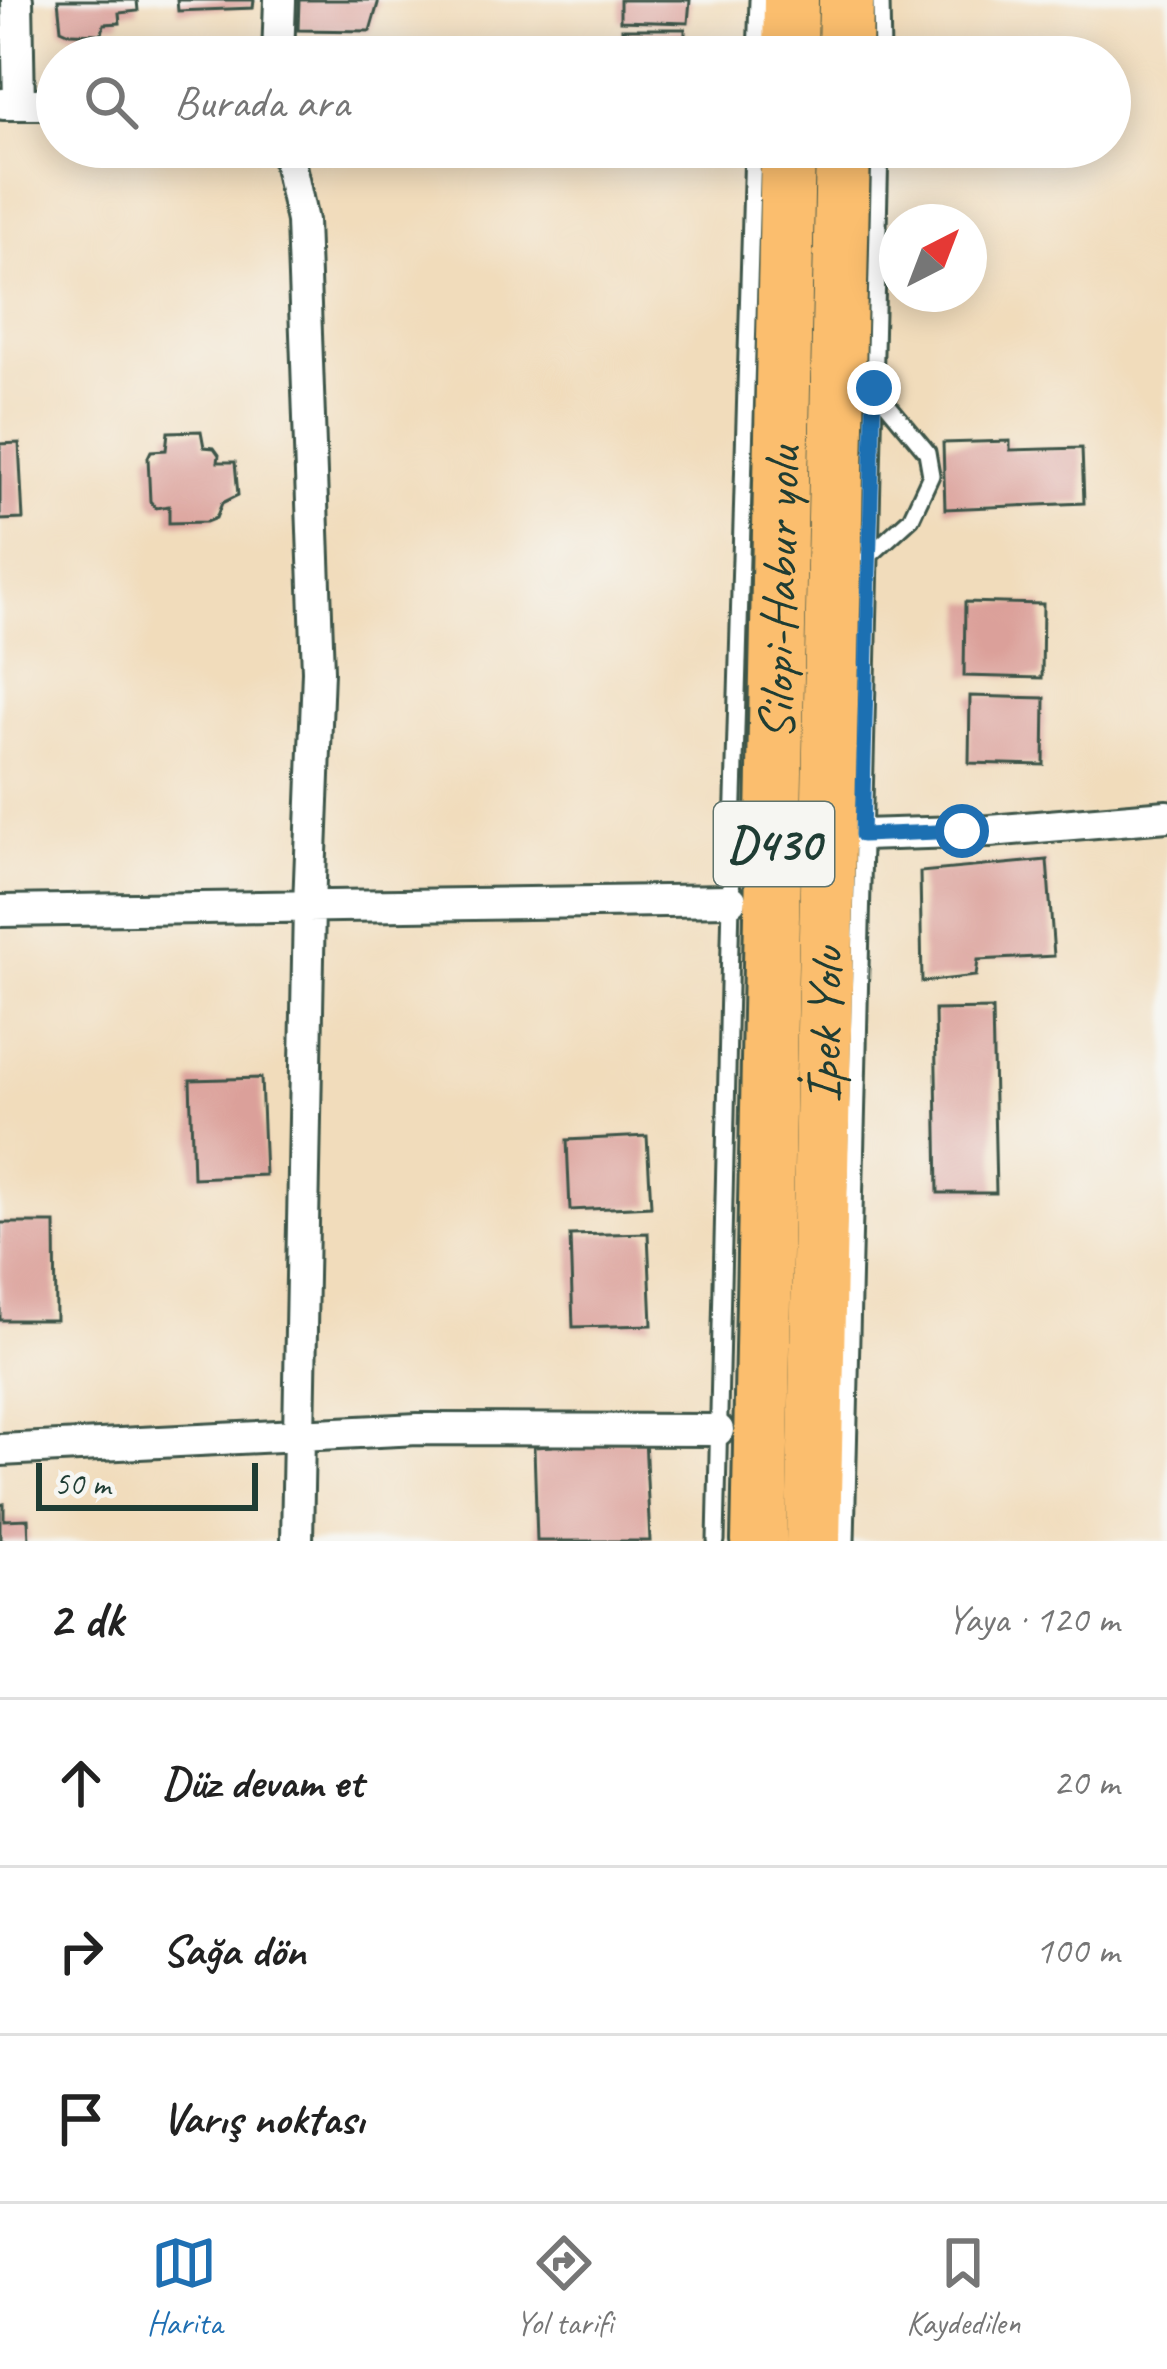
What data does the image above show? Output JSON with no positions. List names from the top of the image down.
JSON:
{
  "streets": {
    "highway": ["Silopi-Habur yolu", "D430", "İpek Yolu"]
  },
  "scale_bar": "50 m",
  "north": "top right",
  "page": {
    "search": "Burada ara",
    "scale": "50 m",
    "heading": ["2 dk", "Yaya · 120 m"],
    "list": [
      ["Düz devam et", "20 m"],
      ["Sağa dön", "100 m"],
      "Varış noktası"
    ],
    "nav": ["Harita", "Yol tarifi", "Kaydedilen"]
  }
}
